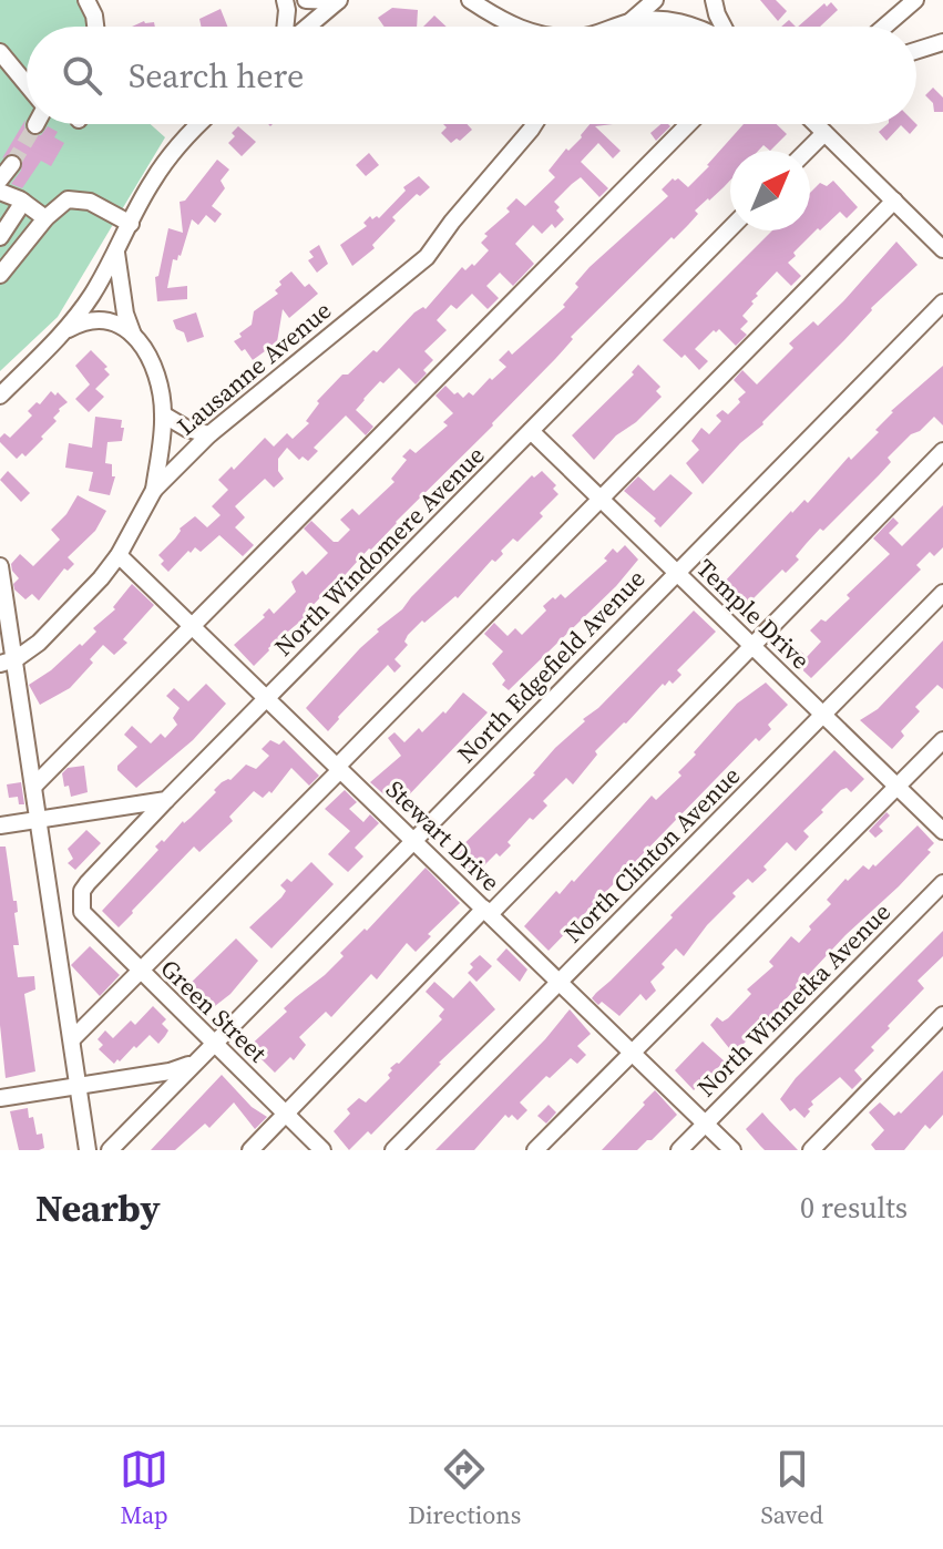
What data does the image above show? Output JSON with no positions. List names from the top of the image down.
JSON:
{
  "streets": {
    "street": [
      "Lausanne Avenue",
      "North Windomere Avenue",
      "Temple Drive",
      "North Edgefield Avenue",
      "Stewart Drive",
      "North Clinton Avenue",
      "North Winnetka Avenue",
      "Green Street"
    ]
  },
  "crossings": [
    ["Lausanne Avenue", "Stewart Drive"],
    ["North Windomere Avenue", "Temple Drive"],
    ["North Windomere Avenue", "Stewart Drive"],
    ["North Windomere Avenue", "Green Street"],
    ["Temple Drive", "North Edgefield Avenue"],
    ["Temple Drive", "North Clinton Avenue"],
    ["North Edgefield Avenue", "Stewart Drive"],
    ["North Edgefield Avenue", "Green Street"],
    ["Stewart Drive", "North Clinton Avenue"],
    ["Stewart Drive", "North Winnetka Avenue"]
  ],
  "north": "top right",
  "page": {
    "search": "Search here",
    "heading": ["Nearby", "0 results"],
    "nav": ["Map", "Directions", "Saved"]
  }
}
